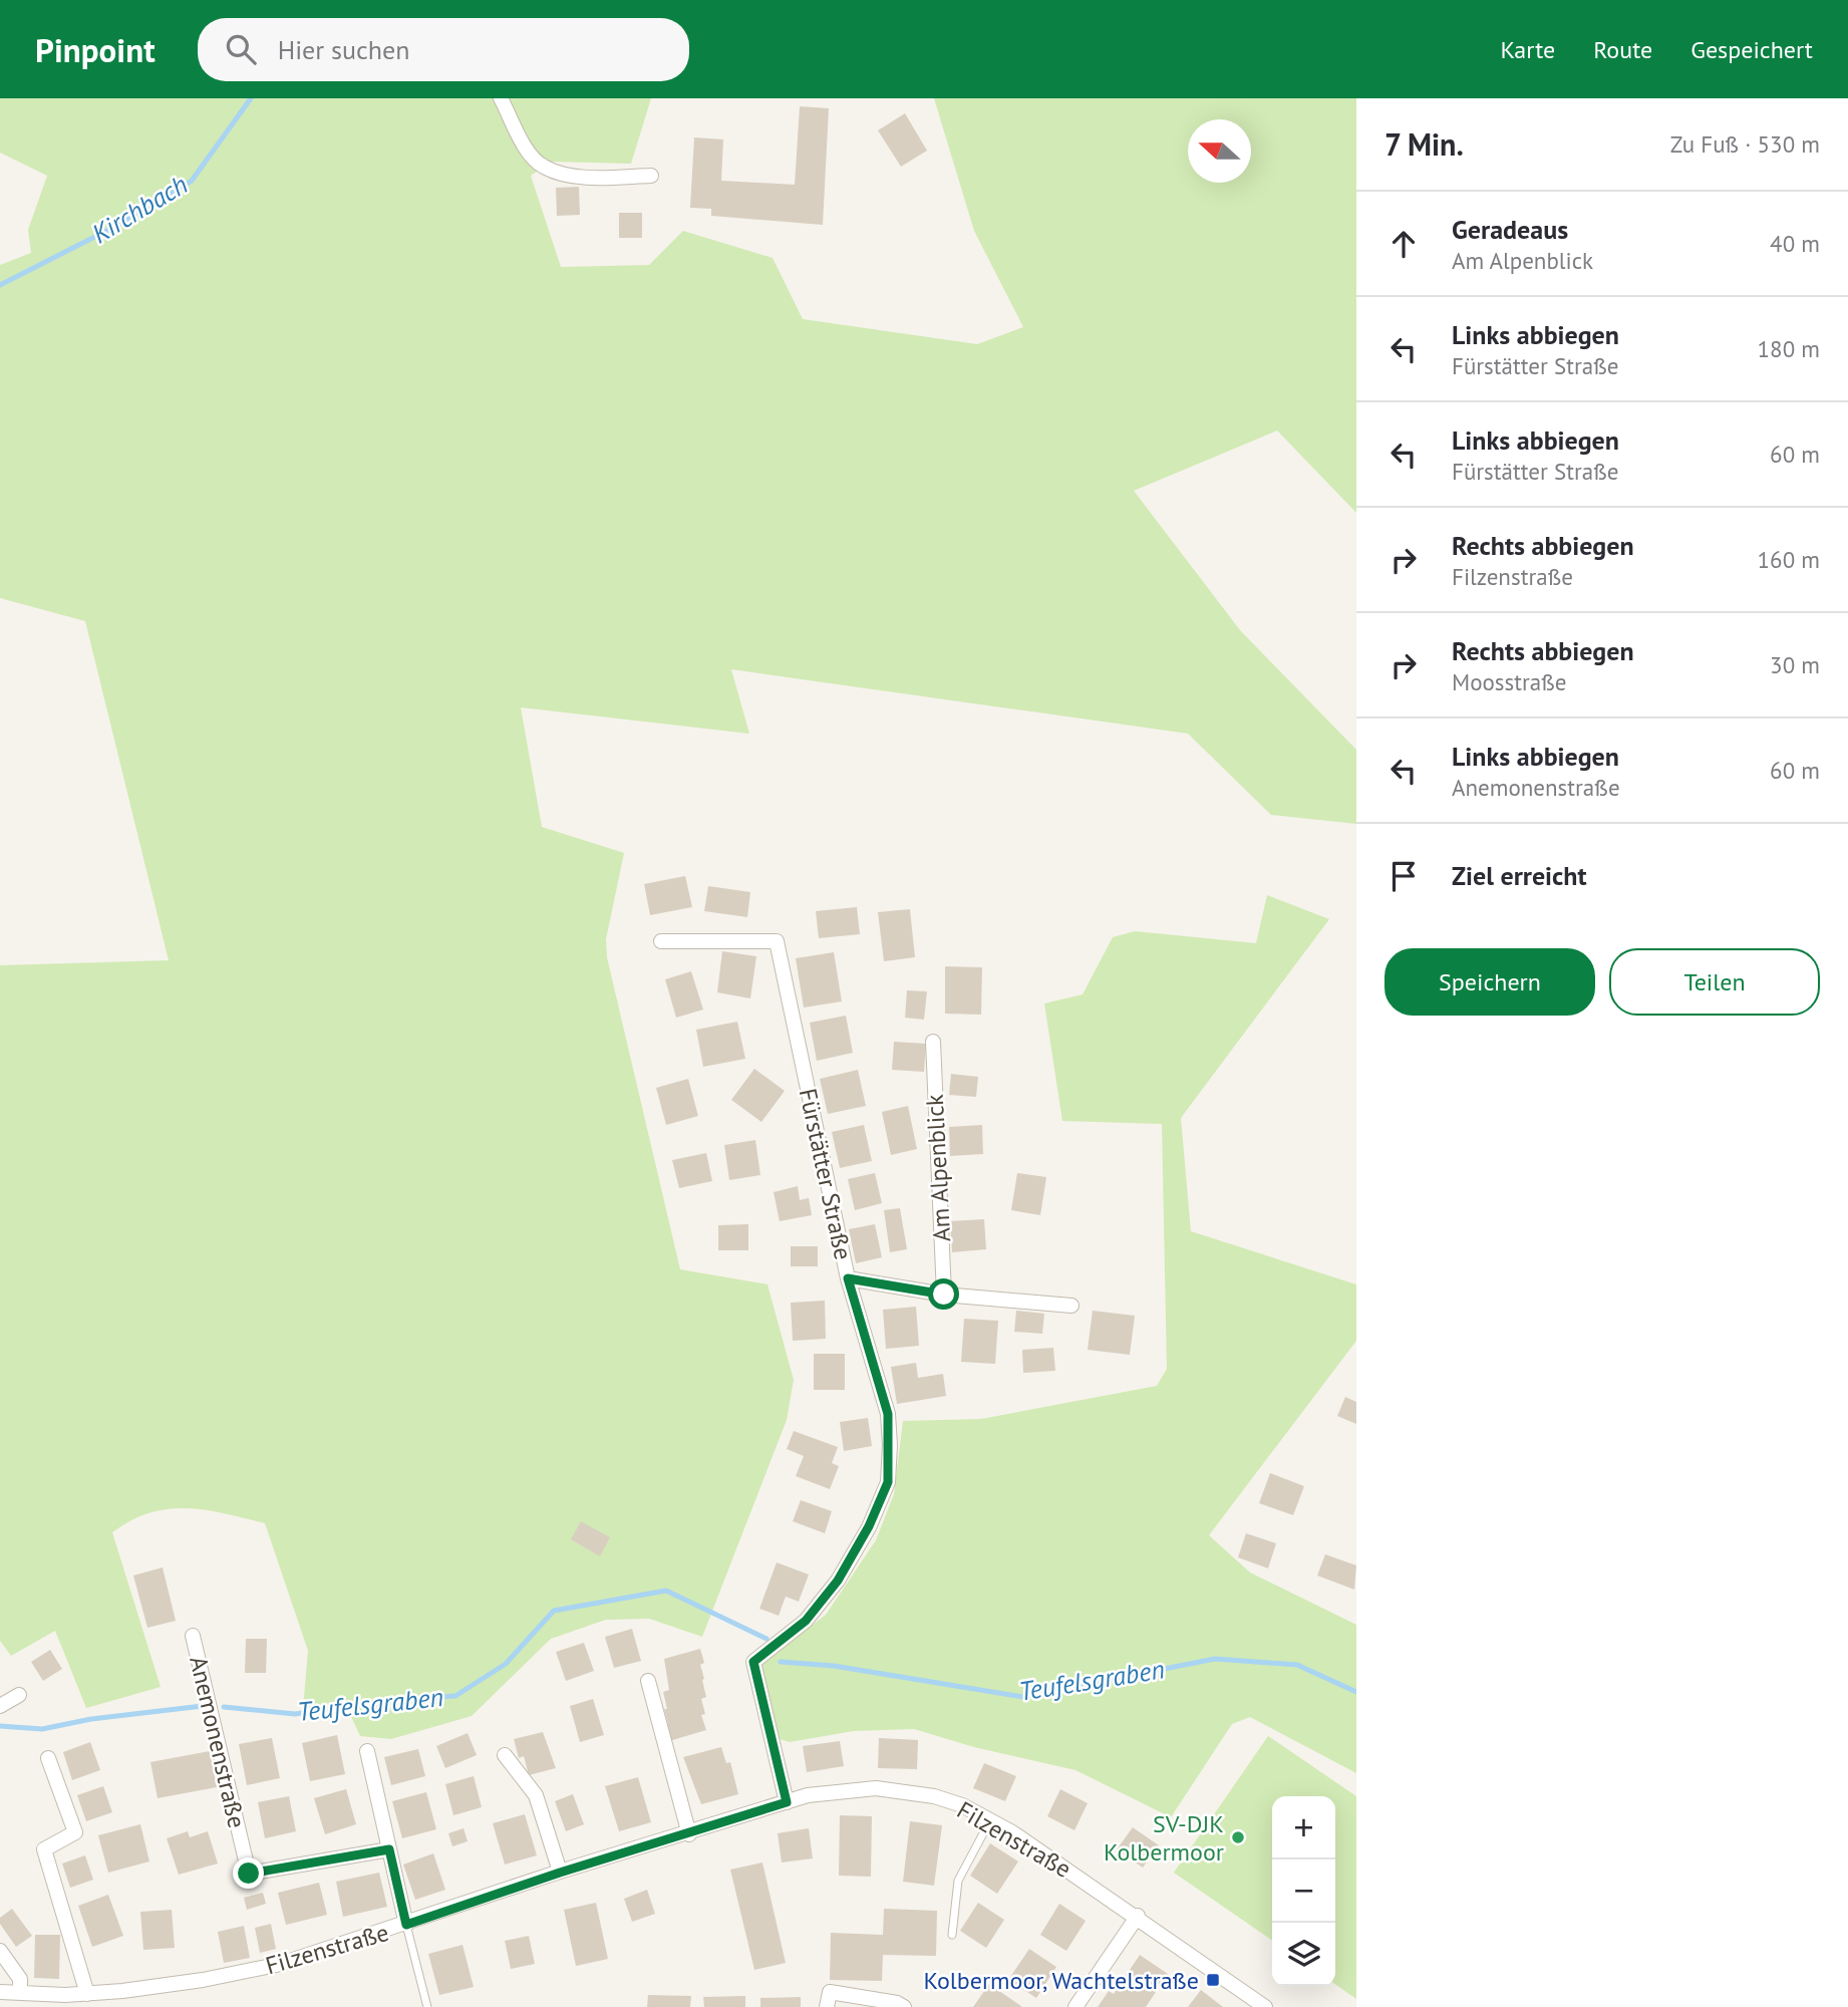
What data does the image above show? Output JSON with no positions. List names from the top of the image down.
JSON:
{
  "streets": {
    "street": [
      "Am Alpenblick",
      "Fürstätter Straße",
      "Anemonenstraße",
      "Filzenstraße"
    ]
  },
  "crossings": [
    ["Fürstätter Straße", "Filzenstraße"]
  ],
  "water": ["Kirchbach", "Teufelsgraben"],
  "places": {
    "other": ["SV-DJK Kolbermoor"],
    "transit": ["Kolbermoor, Wachtelstraße"]
  },
  "north": "left",
  "page": {
    "header": "Pinpoint",
    "search": "Hier suchen",
    "nav": ["Karte", "Route", "Gespeichert"],
    "heading": ["7 Min.", "Zu Fuß · 530 m"],
    "list": [
      ["Geradeaus", "Am Alpenblick", "40 m"],
      ["Links abbiegen", "Fürstätter Straße", "180 m"],
      ["Links abbiegen", "Fürstätter Straße", "60 m"],
      ["Rechts abbiegen", "Filzenstraße", "160 m"],
      ["Rechts abbiegen", "Moosstraße", "30 m"],
      ["Links abbiegen", "Anemonenstraße", "60 m"],
      "Ziel erreicht"
    ],
    "buttons": ["Speichern", "Teilen"],
    "map_buttons": ["+", "−"]
  }
}
